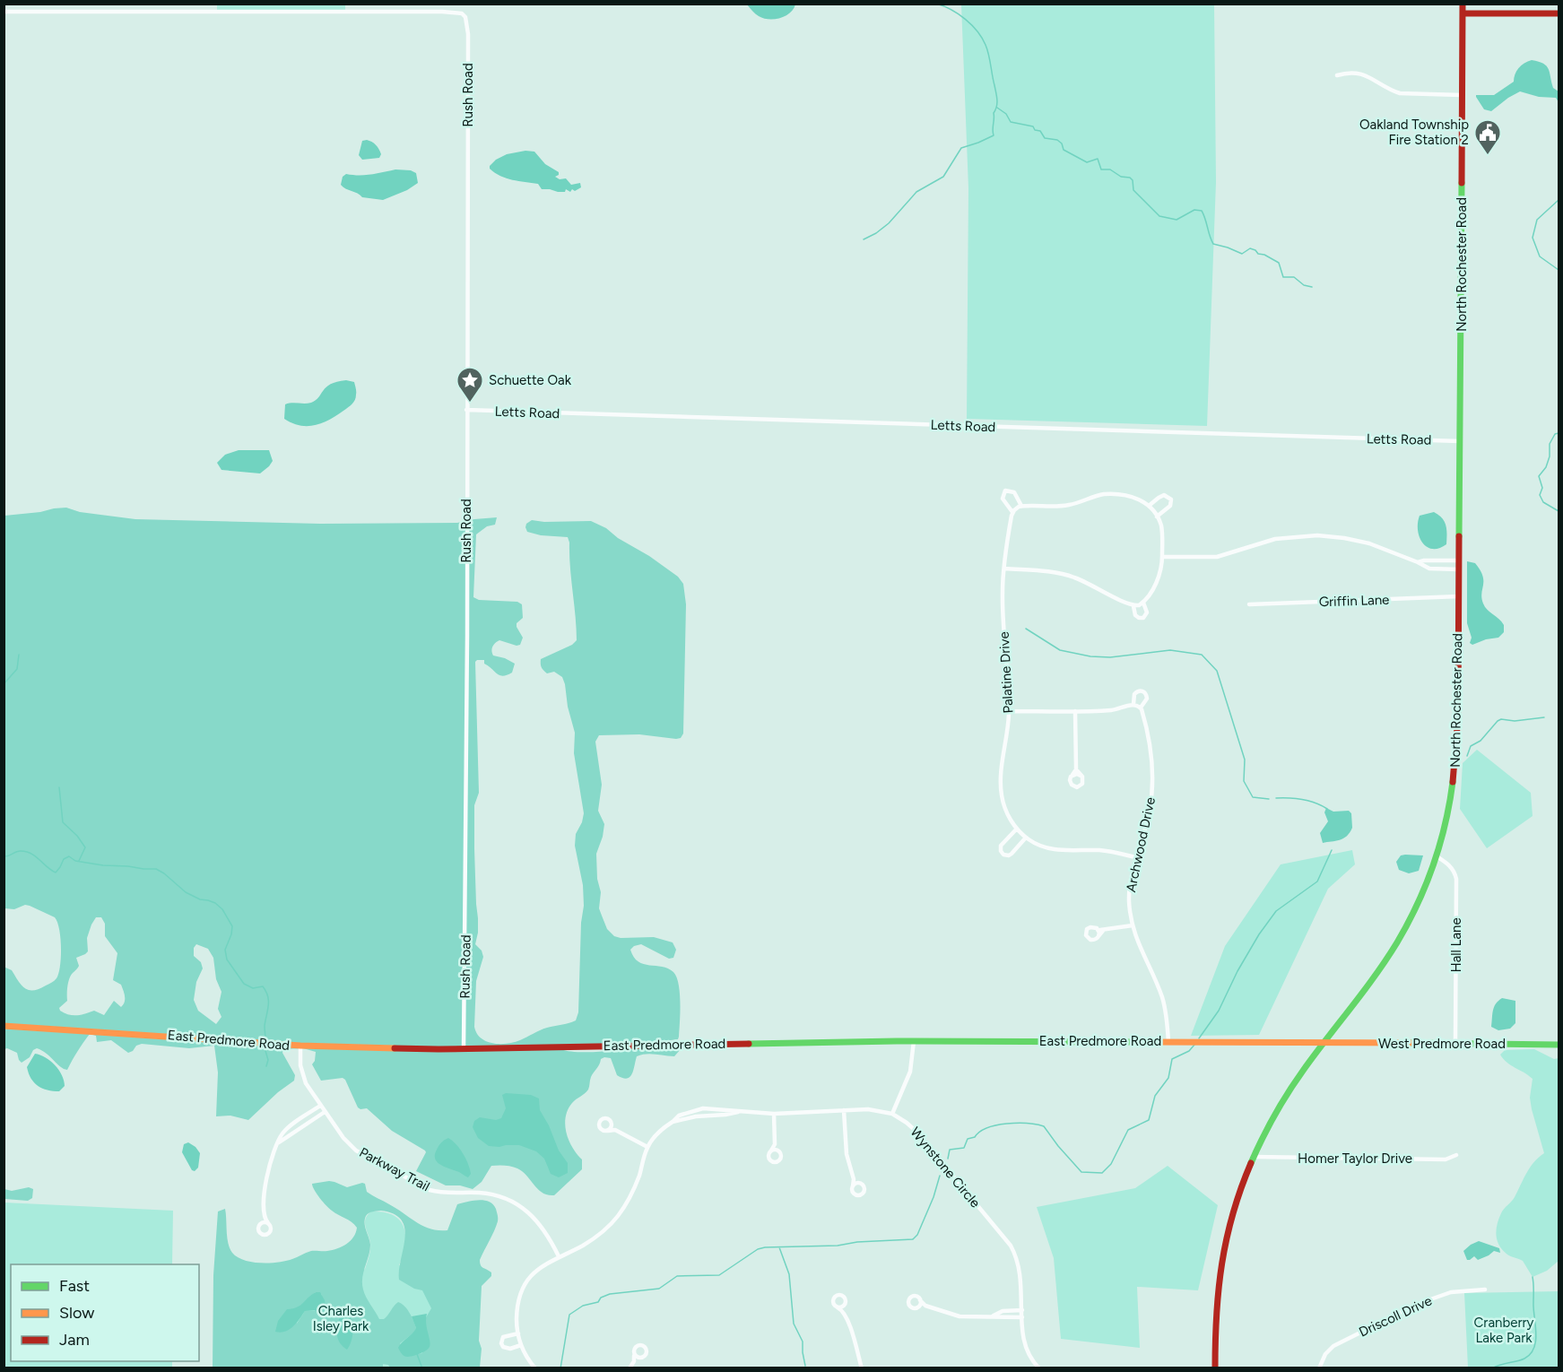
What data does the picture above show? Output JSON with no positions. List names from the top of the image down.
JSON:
{
  "streets": {
    "street": [
      "Rush Road",
      "North Rochester Road",
      "Letts Road",
      "Griffin Lane",
      "Palatine Drive",
      "Archwood Drive",
      "Hall Lane",
      "East Predmore Road",
      "West Predmore Road",
      "Homer Taylor Drive",
      "Wynstone Circle",
      "Parkway Trail",
      "Driscoll Drive"
    ]
  },
  "crossings": [
    ["Rush Road", "Letts Road"],
    ["Rush Road", "East Predmore Road"],
    ["North Rochester Road", "Letts Road"],
    ["North Rochester Road", "Griffin Lane"],
    ["North Rochester Road", "Hall Lane"],
    ["North Rochester Road", "East Predmore Road"],
    ["North Rochester Road", "West Predmore Road"],
    ["North Rochester Road", "Homer Taylor Drive"],
    ["Palatine Drive", "Archwood Drive"],
    ["Archwood Drive", "East Predmore Road"],
    ["Hall Lane", "West Predmore Road"],
    ["East Predmore Road", "West Predmore Road"],
    ["East Predmore Road", "Parkway Trail"],
    ["Wynstone Circle", "Parkway Trail"]
  ],
  "parks": ["Charles Isley Park", "Cranberry Lake Park"],
  "places": {
    "public building": ["Oakland Township Fire Station 2"],
    "place": ["Schuette Oak"]
  },
  "legend": ["Fast", "Slow", "Jam"]
}
